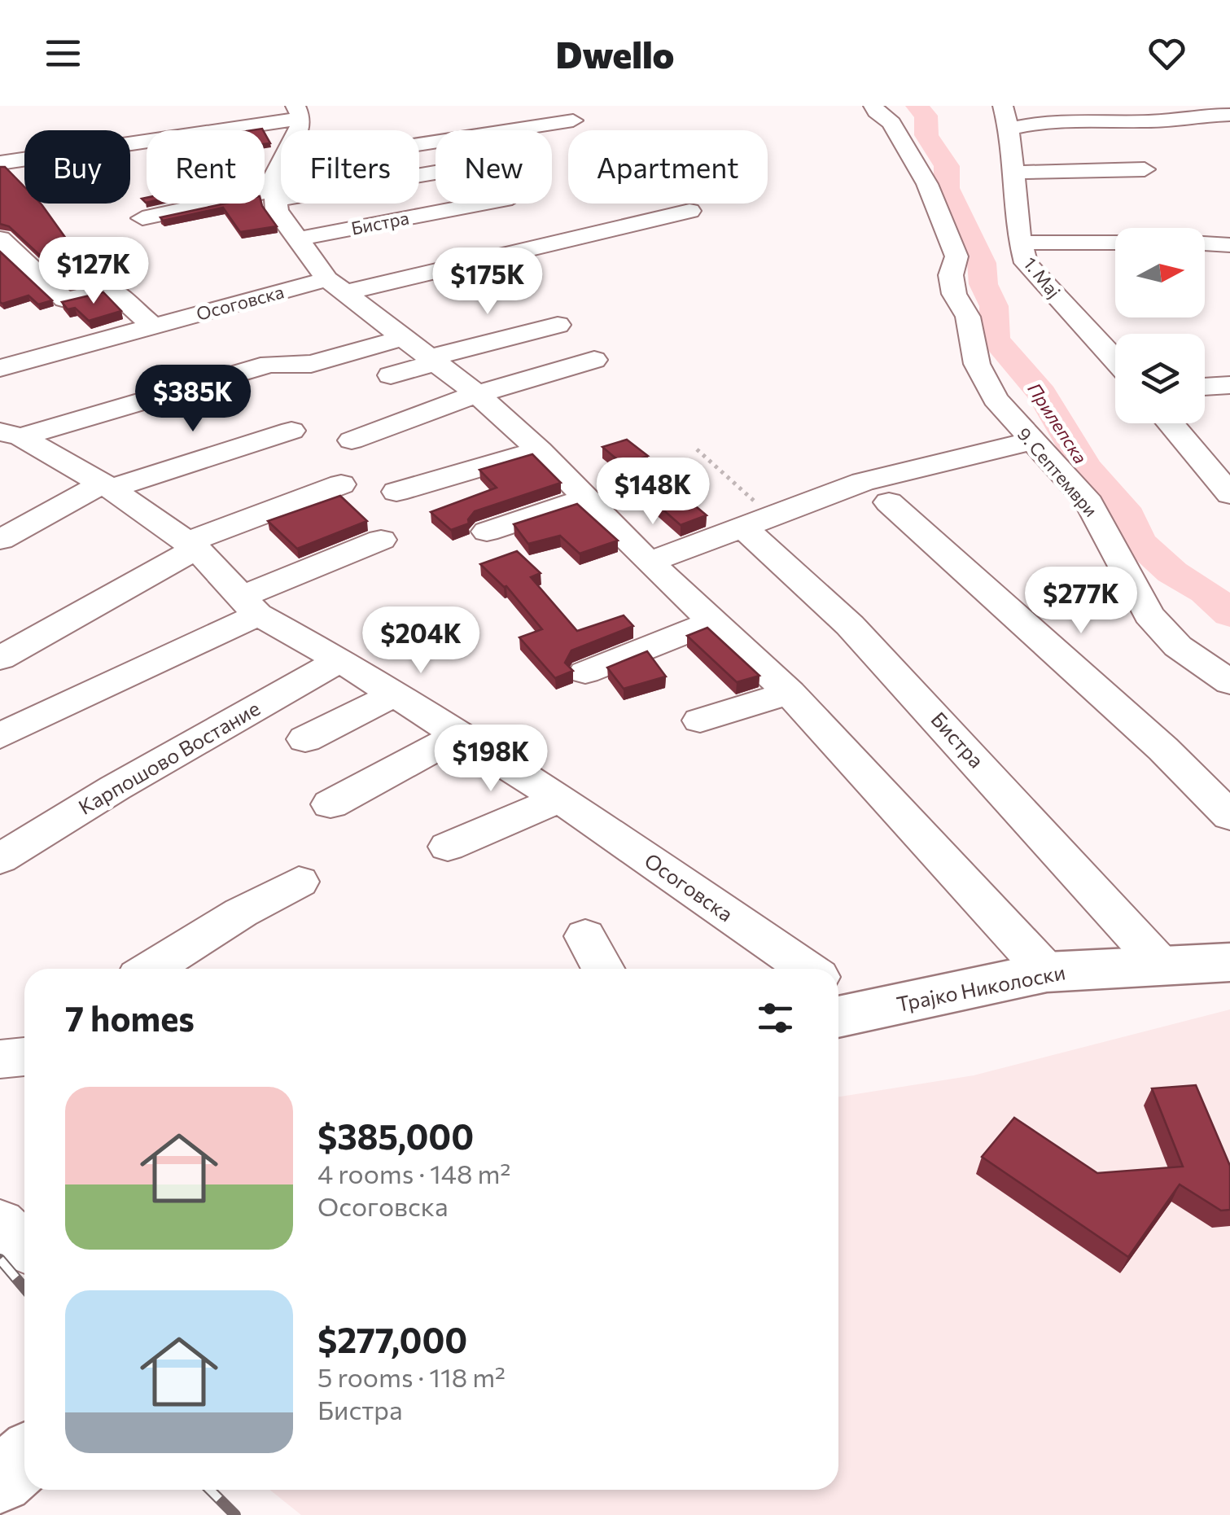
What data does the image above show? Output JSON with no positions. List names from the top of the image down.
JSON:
{
  "streets": {
    "main road": ["Трајко Николоски"],
    "street": [
      "Бистра",
      "1. Мај",
      "Осоговска",
      "9. Септември",
      "Карпошово Востание"
    ]
  },
  "crossings": [
    ["Бистра", "Трајко Николоски"],
    ["Осоговска", "Карпошово Востание"]
  ],
  "water": ["Прилепска"],
  "north": "right",
  "page": {
    "header": "Dwello",
    "chip": [
      "Buy",
      "Rent",
      "Filters",
      "New",
      "Apartment"
    ],
    "price": [
      "$127K",
      "$175K",
      "$385K",
      "$148K",
      "$277K",
      "$204K",
      "$198K"
    ],
    "heading": "7 homes",
    "list": [
      {
        "name": "$385,000",
        "note": "4 rooms · 148 m² · Осоговска"
      },
      {
        "name": "$277,000",
        "note": "5 rooms · 118 m² · Бистра"
      }
    ]
  }
}
